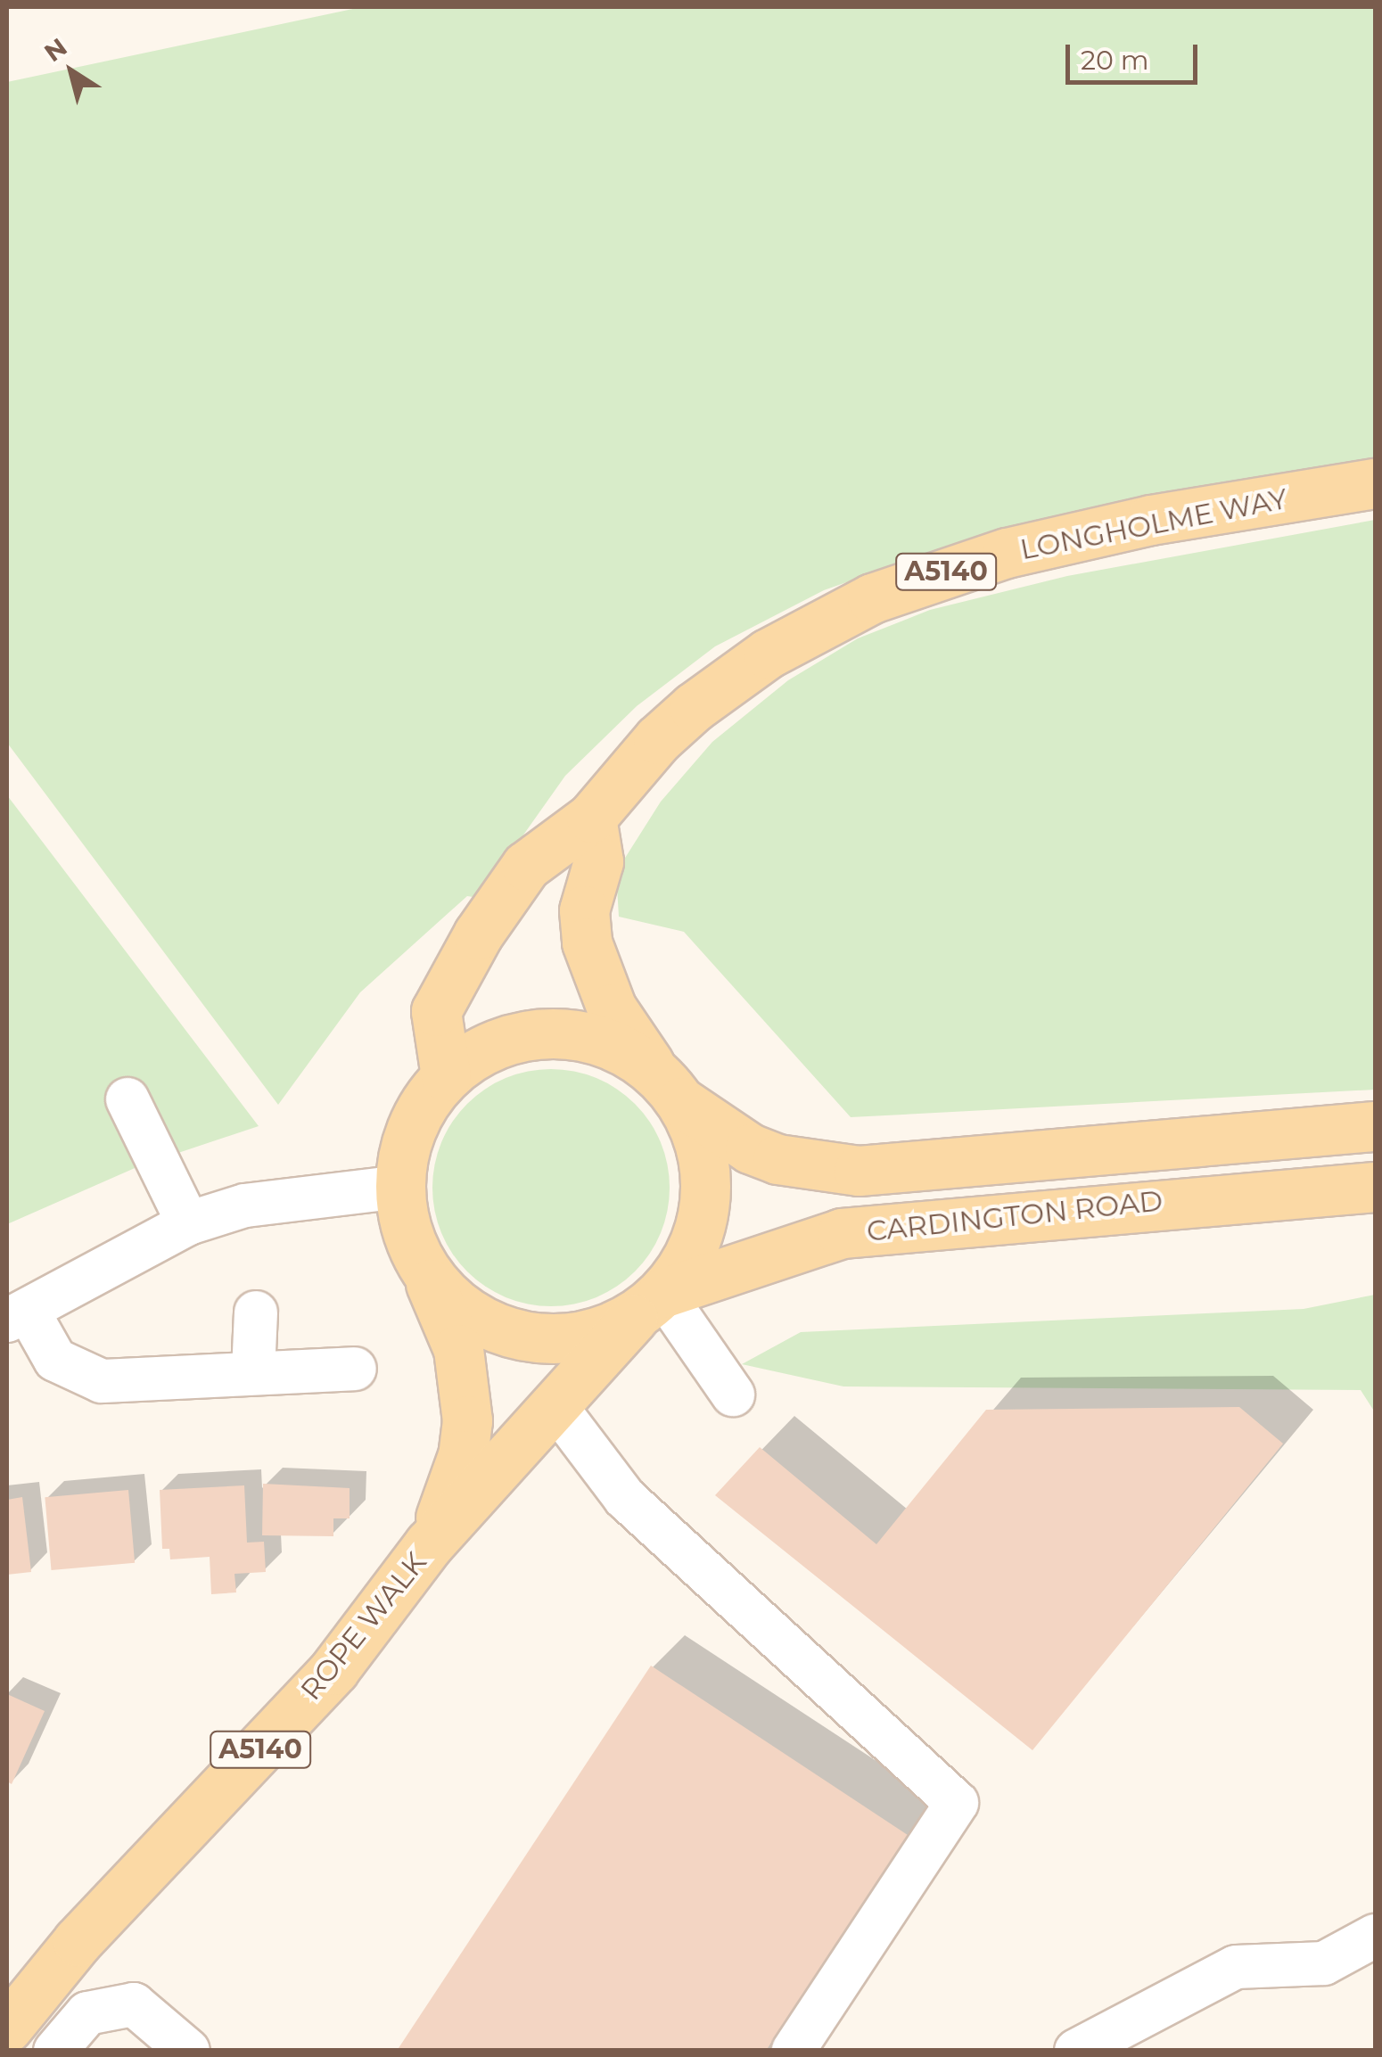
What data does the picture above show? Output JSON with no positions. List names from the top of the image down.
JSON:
{
  "streets": {
    "main road": [
      "LONGHOLME WAY",
      "A5140",
      "CARDINGTON ROAD",
      "ROPE WALK"
    ]
  },
  "crossings": [
    ["LONGHOLME WAY", "CARDINGTON ROAD"],
    ["LONGHOLME WAY", "ROPE WALK"],
    ["CARDINGTON ROAD", "ROPE WALK"]
  ],
  "scale_bar": "20 m",
  "north": "top left"
}
